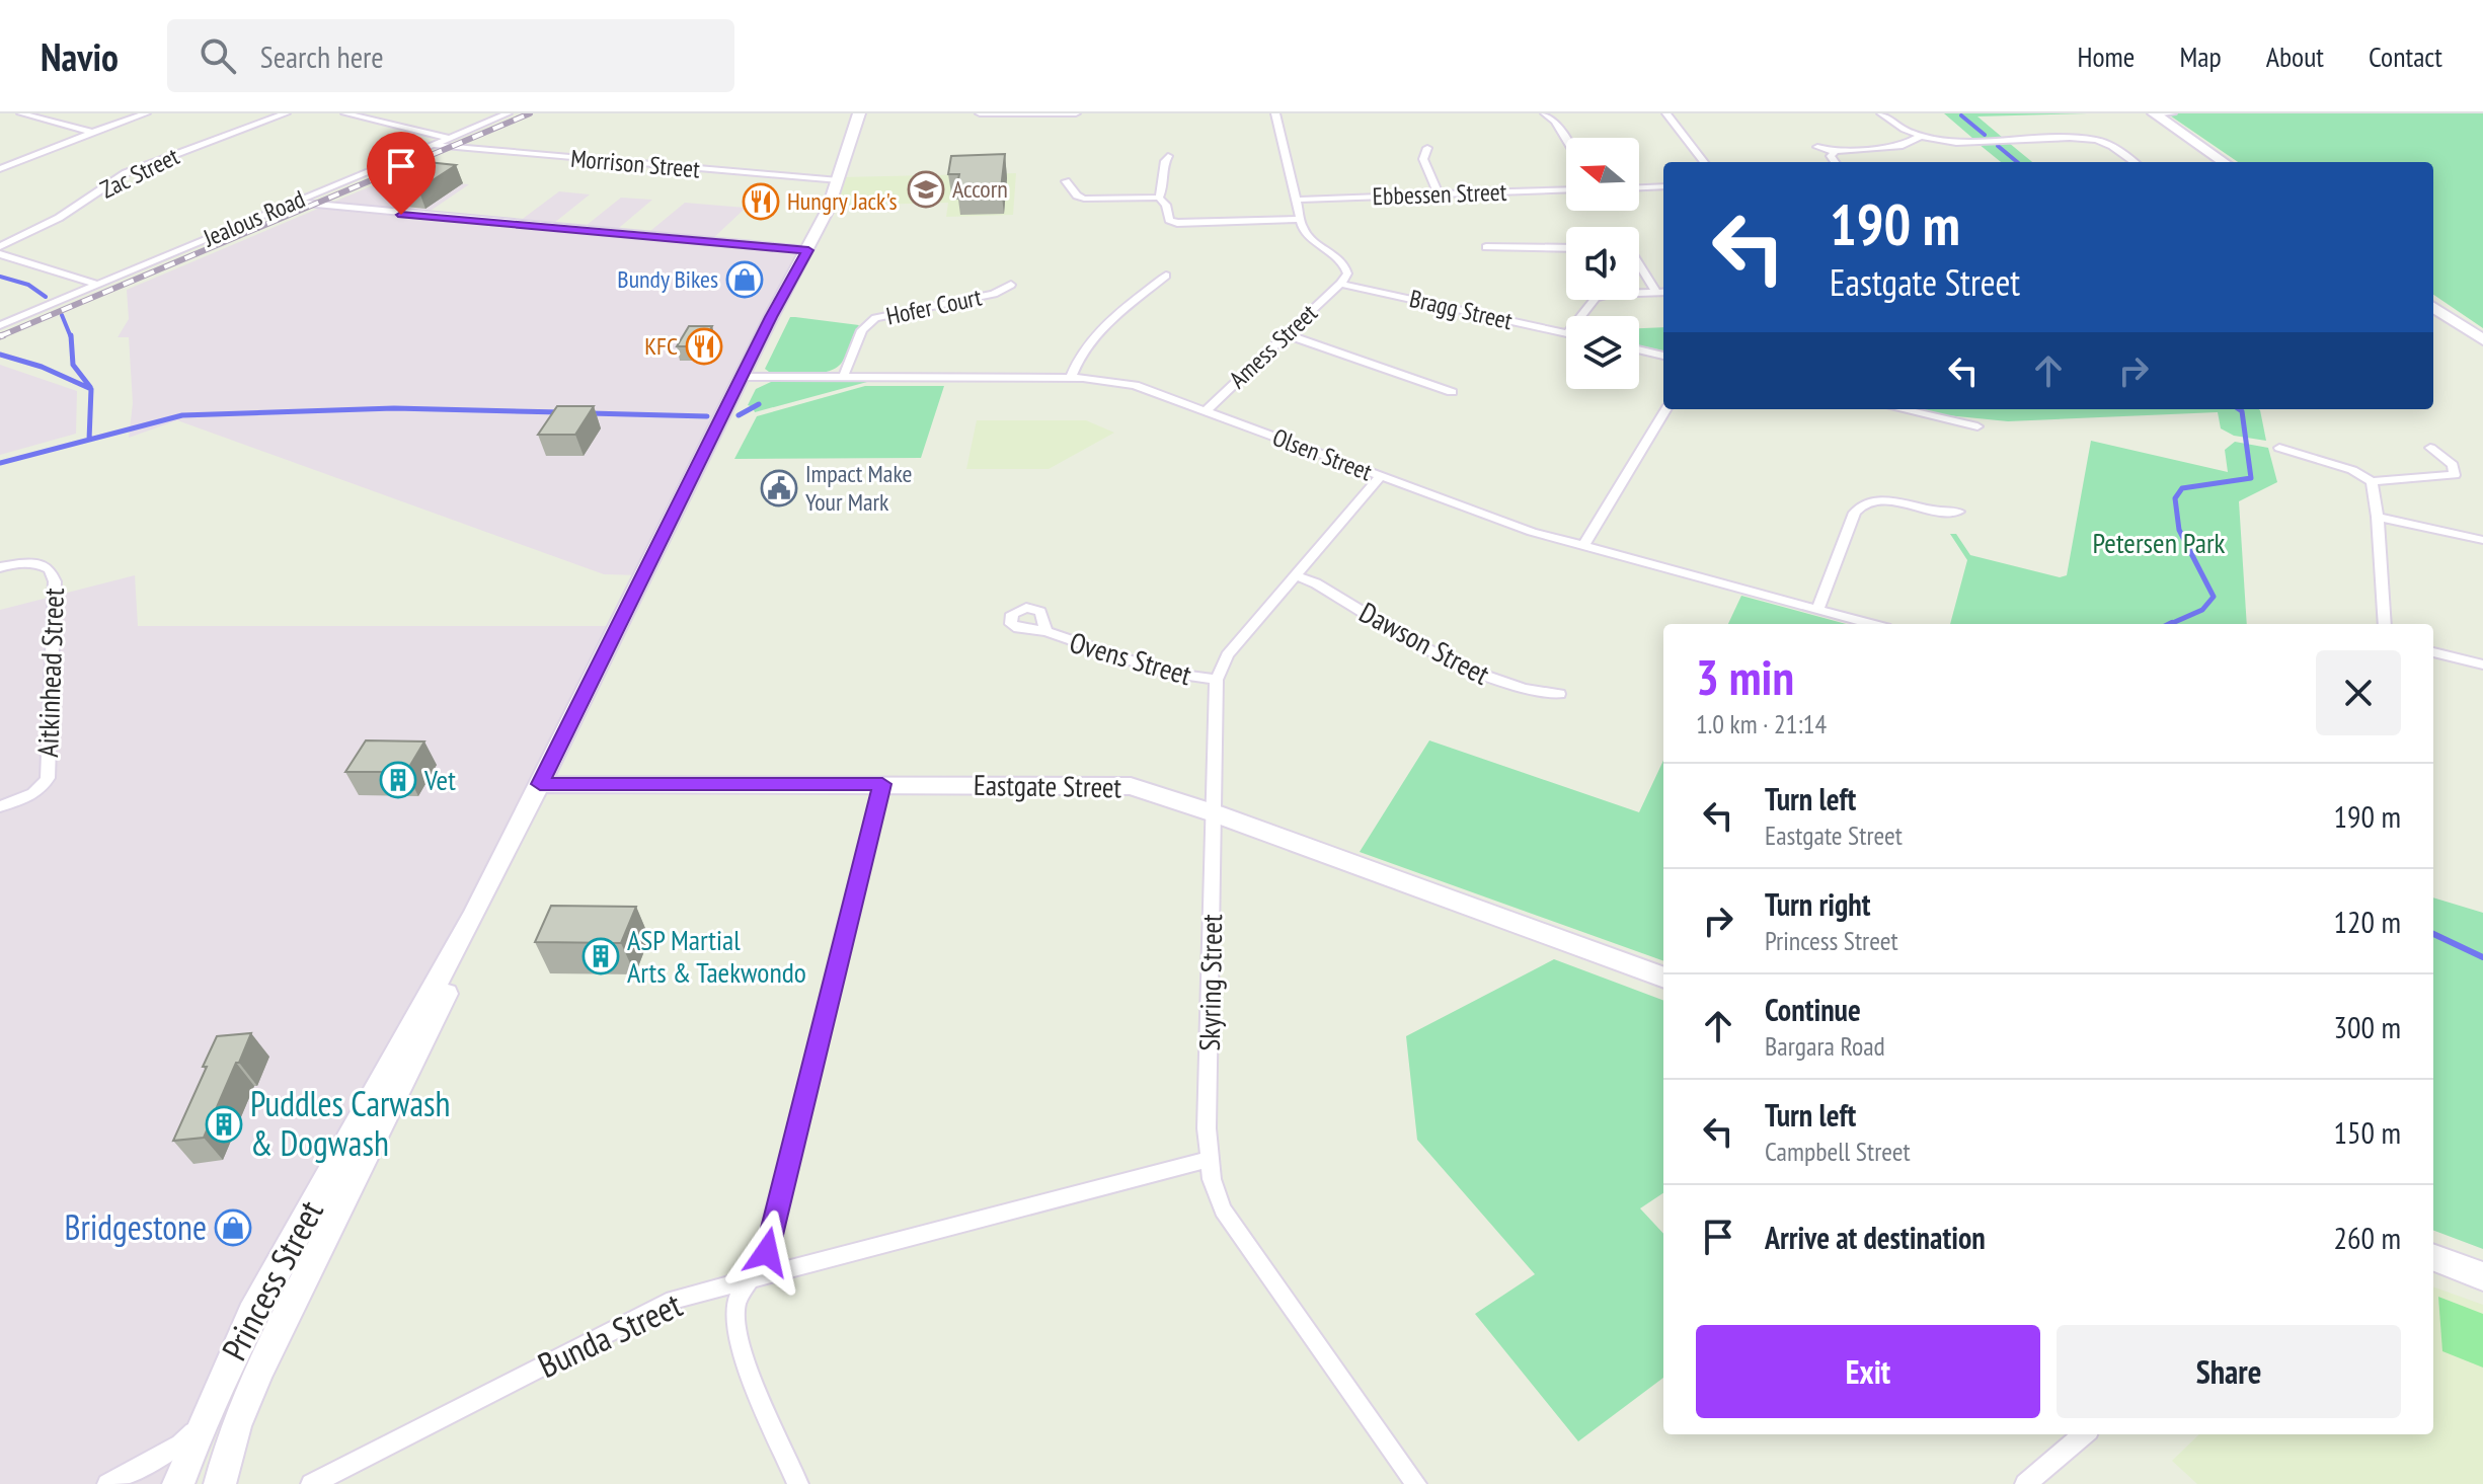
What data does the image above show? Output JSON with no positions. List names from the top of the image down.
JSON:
{
  "streets": {
    "main road": ["Eastgate Street", "Princess Street"],
    "street": [
      "Morrison Street",
      "Zac Street",
      "Ebbessen Street",
      "Jealous Road",
      "Hofer Court",
      "Bragg Street",
      "Amess Street",
      "Olsen Street",
      "Dawson Street",
      "Ovens Street",
      "Aitkinhead Street",
      "Skyring Street",
      "Bunda Street"
    ]
  },
  "crossings": [
    ["Morrison Street", "Jealous Road"],
    ["Morrison Street", "Princess Street"],
    ["Hofer Court", "Olsen Street"],
    ["Bragg Street", "Amess Street"],
    ["Amess Street", "Olsen Street"],
    ["Olsen Street", "Skyring Street"],
    ["Olsen Street", "Princess Street"],
    ["Dawson Street", "Skyring Street"],
    ["Ovens Street", "Skyring Street"],
    ["Eastgate Street", "Skyring Street"],
    ["Eastgate Street", "Princess Street"],
    ["Skyring Street", "Bunda Street"]
  ],
  "parks": ["Petersen Park"],
  "places": {
    "school or university": ["Accorn"],
    "restaurant": ["Hungry Jack's", "KFC"],
    "shop": ["Bundy Bikes", "Bridgestone"],
    "public building": ["Impact Make Your Mark"],
    "building": ["Vet", "ASP Martial Arts & Taekwondo", "Puddles Carwash & Dogwash"]
  },
  "north": "left",
  "page": {
    "header": "Navio",
    "search": "Search here",
    "nav": [
      "Home",
      "Map",
      "About",
      "Contact"
    ],
    "turn": ["190 m", "Eastgate Street"],
    "heading": ["3 min", "1.0 km · 21:14"],
    "list": [
      {
        "name": "Turn left",
        "note": "Eastgate Street",
        "value": "190 m"
      },
      {
        "name": "Turn right",
        "note": "Princess Street",
        "value": "120 m"
      },
      {
        "name": "Continue",
        "note": "Bargara Road",
        "value": "300 m"
      },
      {
        "name": "Turn left",
        "note": "Campbell Street",
        "value": "150 m"
      },
      {
        "name": "Arrive at destination",
        "value": "260 m"
      }
    ],
    "buttons": ["Exit", "Share"]
  }
}
